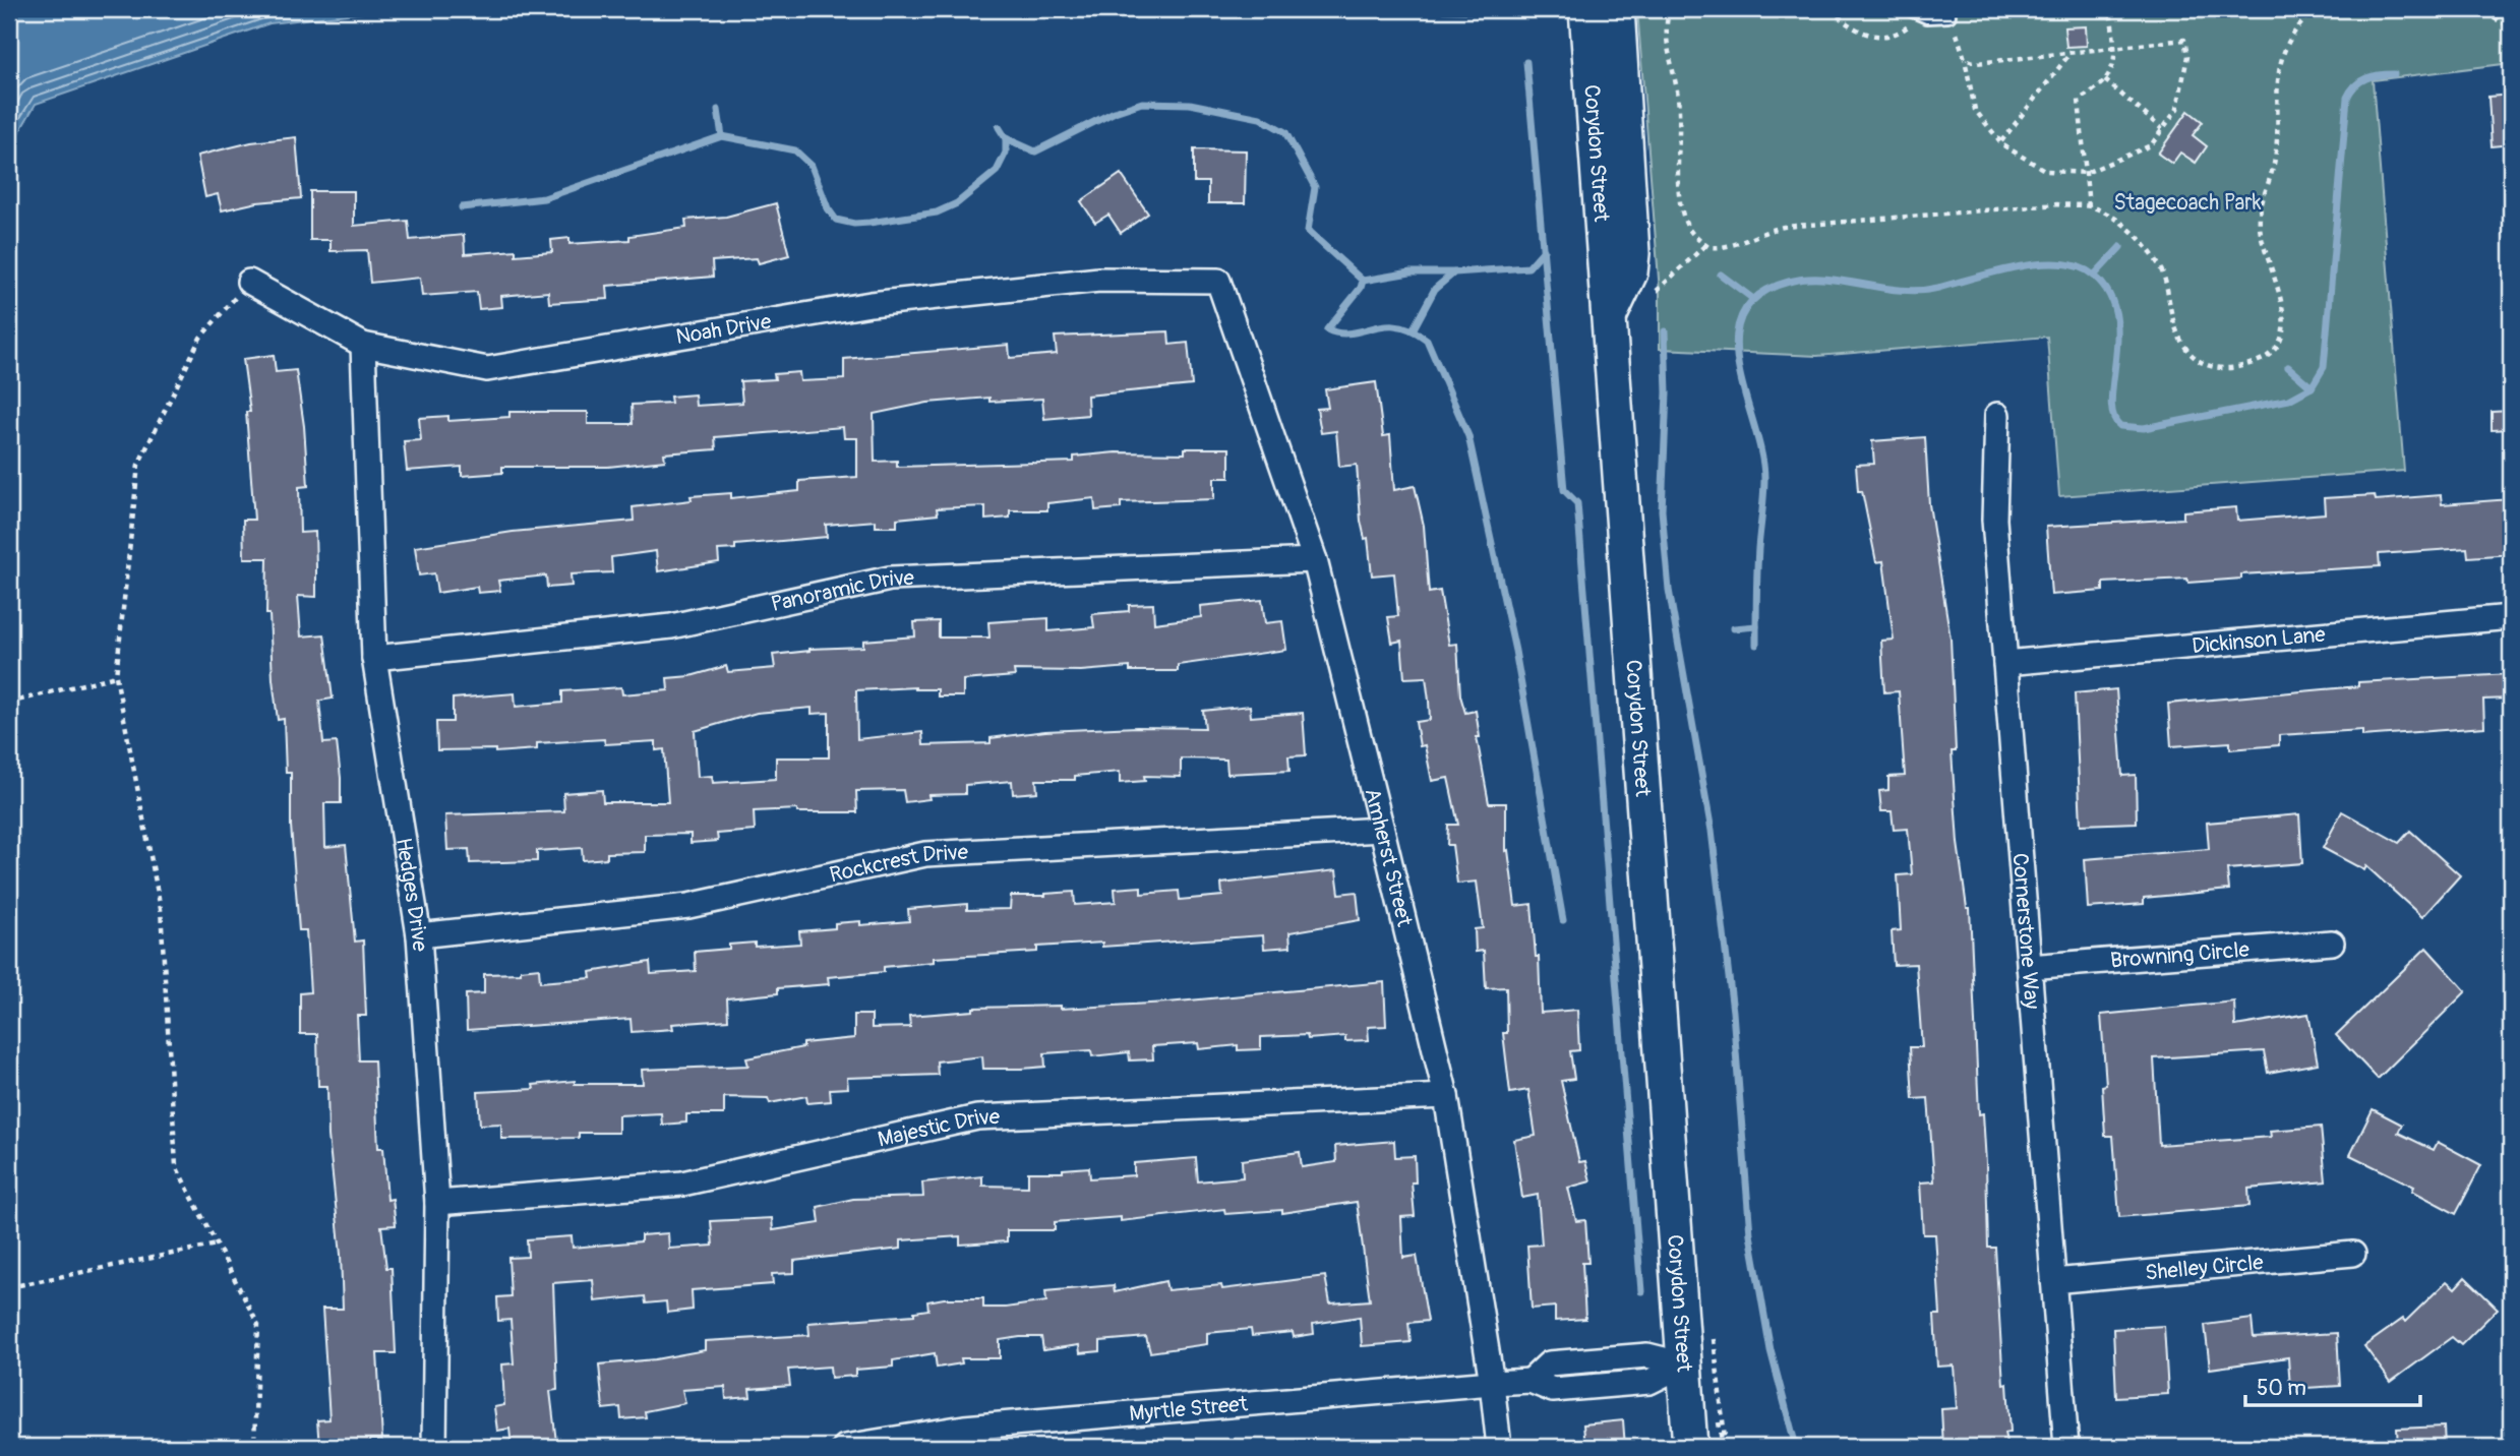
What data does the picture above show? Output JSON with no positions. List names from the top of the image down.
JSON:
{
  "streets": {
    "main road": ["Corydon Street"],
    "street": [
      "Noah Drive",
      "Panoramic Drive",
      "Dickinson Lane",
      "Amherst Street",
      "Rockcrest Drive",
      "Hedges Drive",
      "Cornerstone Way",
      "Browning Circle",
      "Majestic Drive",
      "Shelley Circle",
      "Myrtle Street"
    ]
  },
  "crossings": [
    ["Corydon Street", "Myrtle Street"],
    ["Noah Drive", "Amherst Street"],
    ["Noah Drive", "Hedges Drive"],
    ["Panoramic Drive", "Amherst Street"],
    ["Panoramic Drive", "Hedges Drive"],
    ["Dickinson Lane", "Cornerstone Way"],
    ["Amherst Street", "Rockcrest Drive"],
    ["Amherst Street", "Majestic Drive"],
    ["Amherst Street", "Myrtle Street"],
    ["Rockcrest Drive", "Hedges Drive"],
    ["Hedges Drive", "Majestic Drive"],
    ["Cornerstone Way", "Browning Circle"],
    ["Cornerstone Way", "Shelley Circle"]
  ],
  "parks": ["Stagecoach Park"],
  "scale_bar": "50 m"
}
